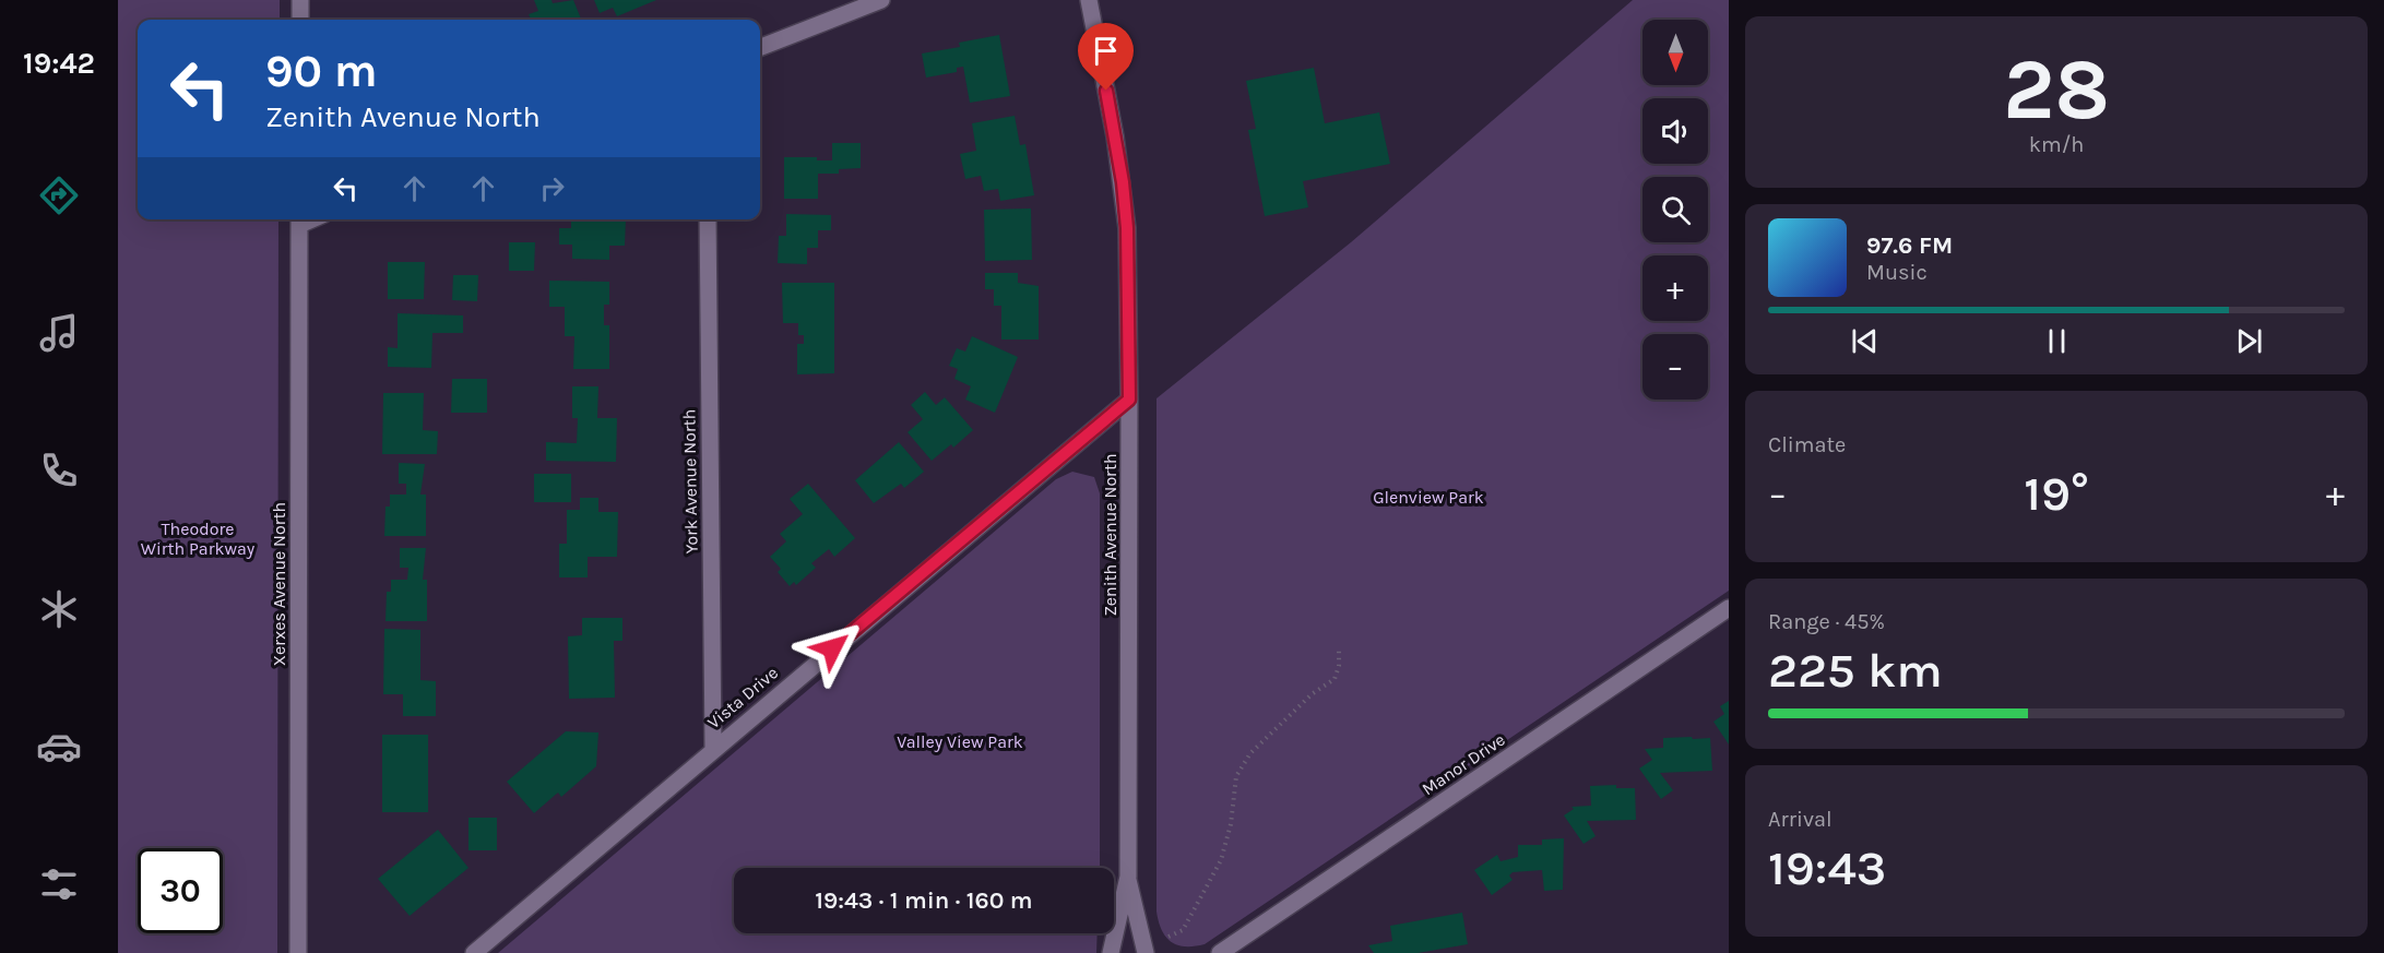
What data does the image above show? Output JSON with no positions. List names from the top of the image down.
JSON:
{
  "streets": {
    "street": [
      "York Avenue North",
      "Zenith Avenue North",
      "Xerxes Avenue North",
      "Vista Drive",
      "Manor Drive"
    ]
  },
  "crossings": [
    ["York Avenue North", "Vista Drive"],
    ["Zenith Avenue North", "Vista Drive"]
  ],
  "parks": ["Glenview Park", "Theodore Wirth Parkway", "Valley View Park"],
  "north": "bottom",
  "page": {
    "tabs": "19:42",
    "tile": [
      ["28", "km/h"],
      "Climate",
      ["Range · 45%", "225 km"],
      ["Arrival", "19:43"]
    ],
    "map_buttons": ["+", "−"],
    "turn": ["90 m", "Zenith Avenue North"],
    "song": ["97.6 FM", "Music"],
    "heat": ["−", "19°", "+"],
    "limit": "30",
    "trip": "19:43 · 1 min · 160 m"
  }
}
